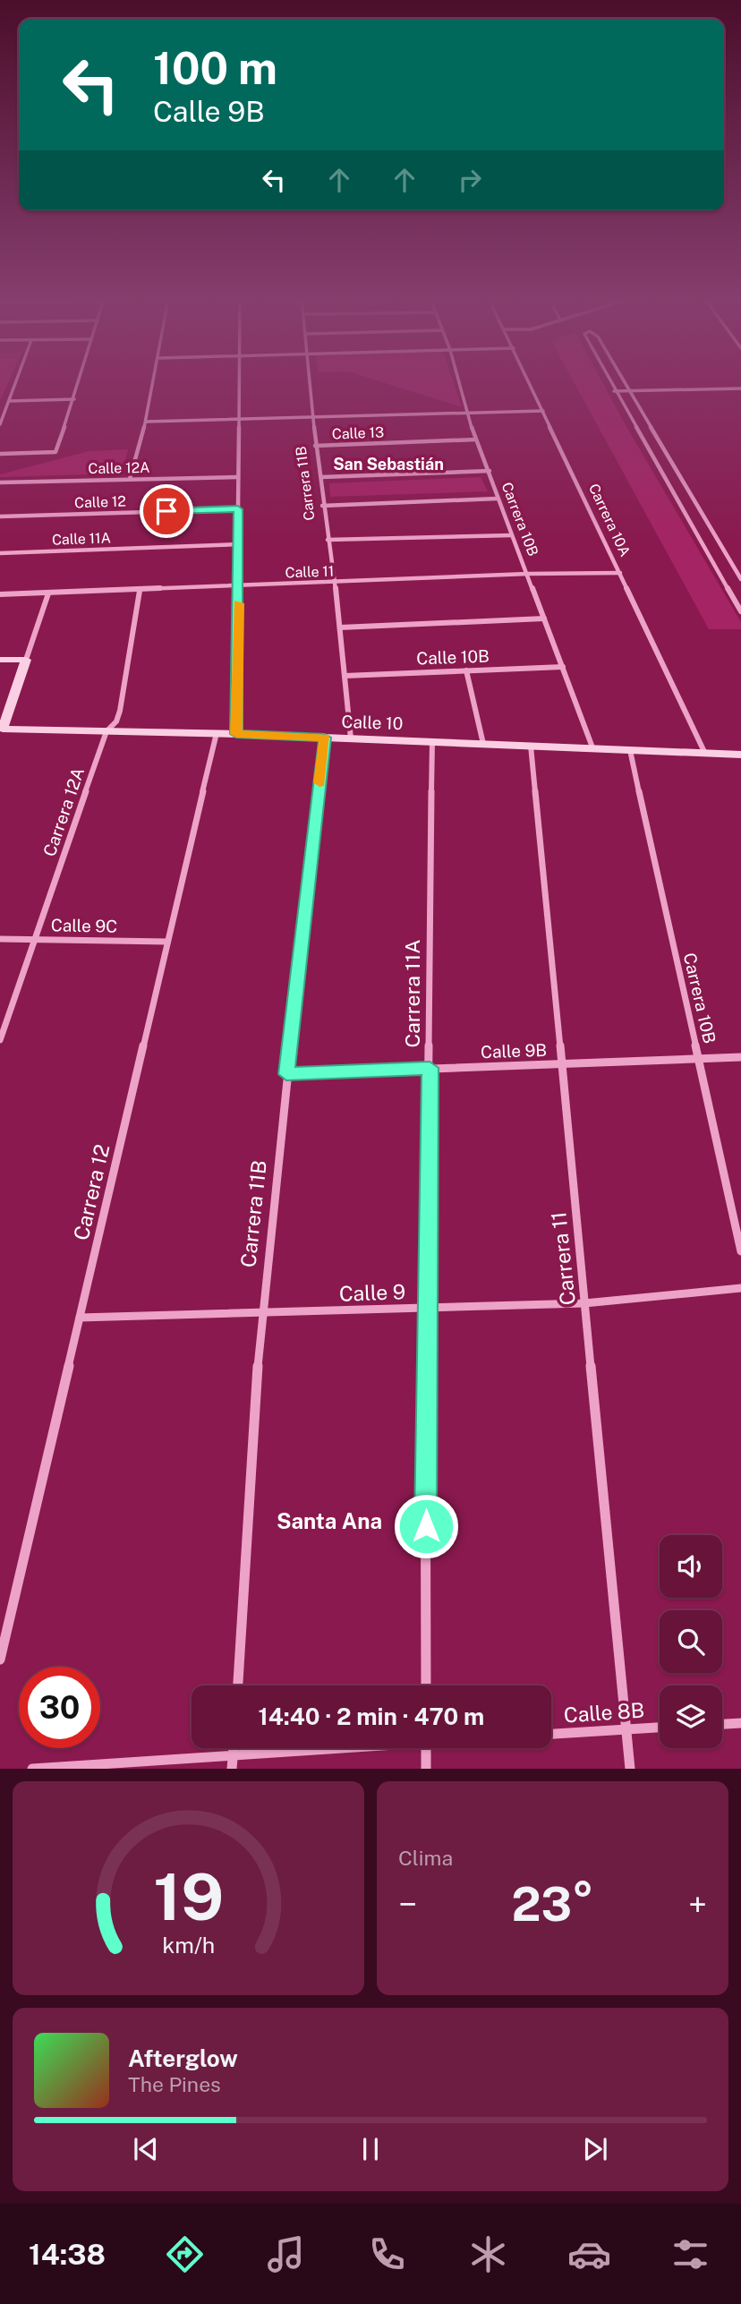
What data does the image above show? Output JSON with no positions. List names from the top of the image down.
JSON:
{
  "streets": {
    "street": [
      "Calle 13",
      "Calle 12A",
      "Carrera 11B",
      "Calle 12",
      "Carrera 10B",
      "Carrera 10A",
      "Calle 11A",
      "Calle 11",
      "Calle 10B",
      "Calle 10",
      "Carrera 12A",
      "Calle 9C",
      "Carrera 11A",
      "Calle 9B",
      "Carrera 12",
      "Carrera 11",
      "Calle 9",
      "Calle 8B"
    ]
  },
  "crossings": [
    ["Calle 13", "Carrera 11B"],
    ["Calle 13", "Carrera 10B"],
    ["Carrera 11B", "Calle 11"],
    ["Carrera 11B", "Calle 10B"],
    ["Carrera 11B", "Calle 10"],
    ["Carrera 11B", "Calle 9B"],
    ["Carrera 11B", "Calle 9"],
    ["Carrera 10B", "Calle 11"],
    ["Carrera 10B", "Calle 10B"],
    ["Carrera 10B", "Calle 10"],
    ["Carrera 10B", "Calle 9B"],
    ["Carrera 10A", "Calle 11"],
    ["Carrera 10A", "Calle 10"],
    ["Calle 11", "Carrera 12A"],
    ["Calle 10", "Carrera 12A"],
    ["Calle 10", "Carrera 11A"],
    ["Calle 10", "Carrera 12"],
    ["Calle 10", "Carrera 11"],
    ["Carrera 12A", "Calle 9C"],
    ["Calle 9C", "Carrera 12"],
    ["Carrera 11A", "Calle 9B"],
    ["Carrera 11A", "Calle 9"],
    ["Calle 9B", "Carrera 11"],
    ["Carrera 12", "Calle 9"],
    ["Carrera 11", "Calle 9"],
    ["Carrera 11", "Calle 8B"]
  ],
  "districts": ["San Sebastián", "Santa Ana"],
  "page": {
    "turn": ["100 m", "Calle 9B"],
    "limit": "30",
    "trip": "14:40 · 2 min · 470 m",
    "tile": "Clima",
    "heat": ["−", "23°", "+"],
    "song": ["Afterglow", "The Pines"],
    "tabs": "14:38",
    "gauge": ["19", "km/h"]
  }
}
